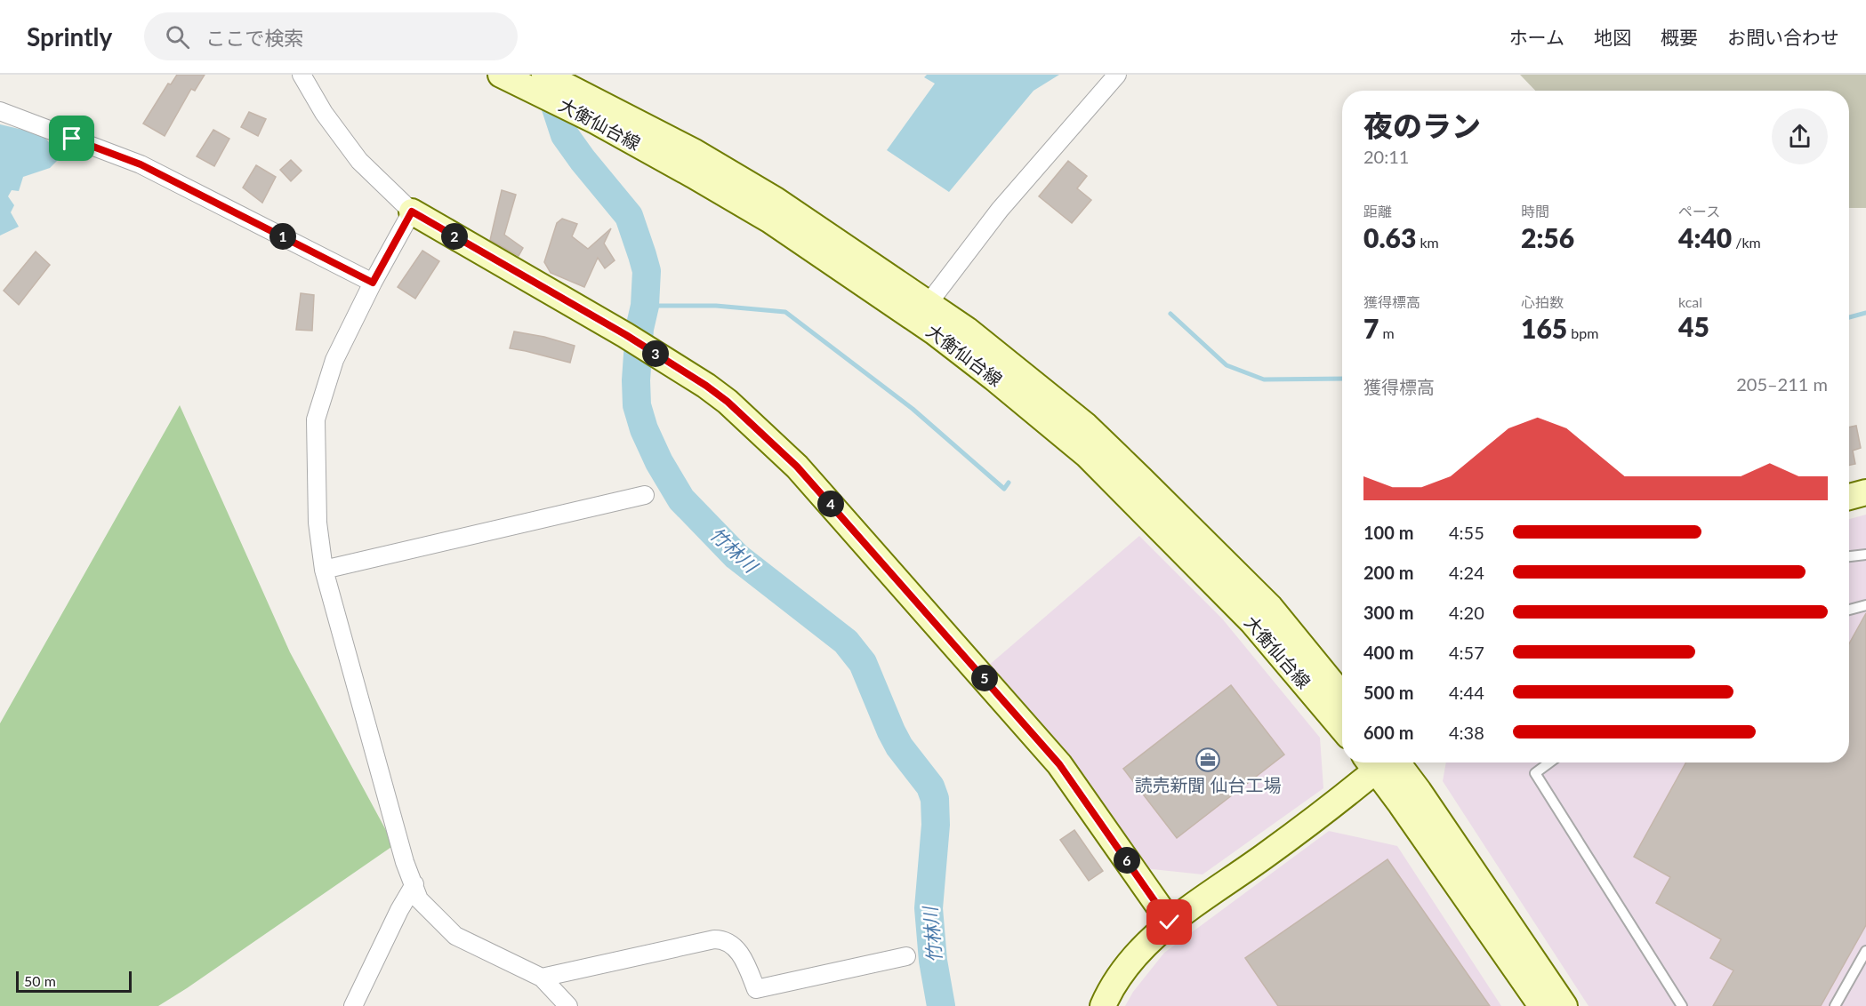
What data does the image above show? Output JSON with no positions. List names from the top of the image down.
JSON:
{
  "streets": {
    "main road": ["大衡仙台線"]
  },
  "water": ["竹林川"],
  "places": {
    "office": ["読売新聞 仙台工場"]
  },
  "scale_bar": "50 m",
  "page": {
    "header": "Sprintly",
    "search": "ここで検索",
    "nav": [
      "ホーム",
      "地図",
      "概要",
      "お問い合わせ"
    ],
    "heading": ["夜のラン", "20:11"],
    "stats": [
      ["距離", "0.63 km"],
      ["時間", "2:56"],
      ["ペース", "4:40 /km"],
      ["獲得標高", "7 m"],
      ["心拍数", "165 bpm"],
      ["kcal", "45"]
    ],
    "pins": [
      "1",
      "2",
      "3",
      "4",
      "5",
      "6"
    ],
    "chart": ["獲得標高", "205–211 m"],
    "list": [
      {
        "name": "100 m",
        "note": "4:55"
      },
      {
        "name": "200 m",
        "note": "4:24"
      },
      {
        "name": "300 m",
        "note": "4:20"
      },
      {
        "name": "400 m",
        "note": "4:57"
      },
      {
        "name": "500 m",
        "note": "4:44"
      },
      {
        "name": "600 m",
        "note": "4:38"
      }
    ],
    "scale": "50 m"
  }
}
